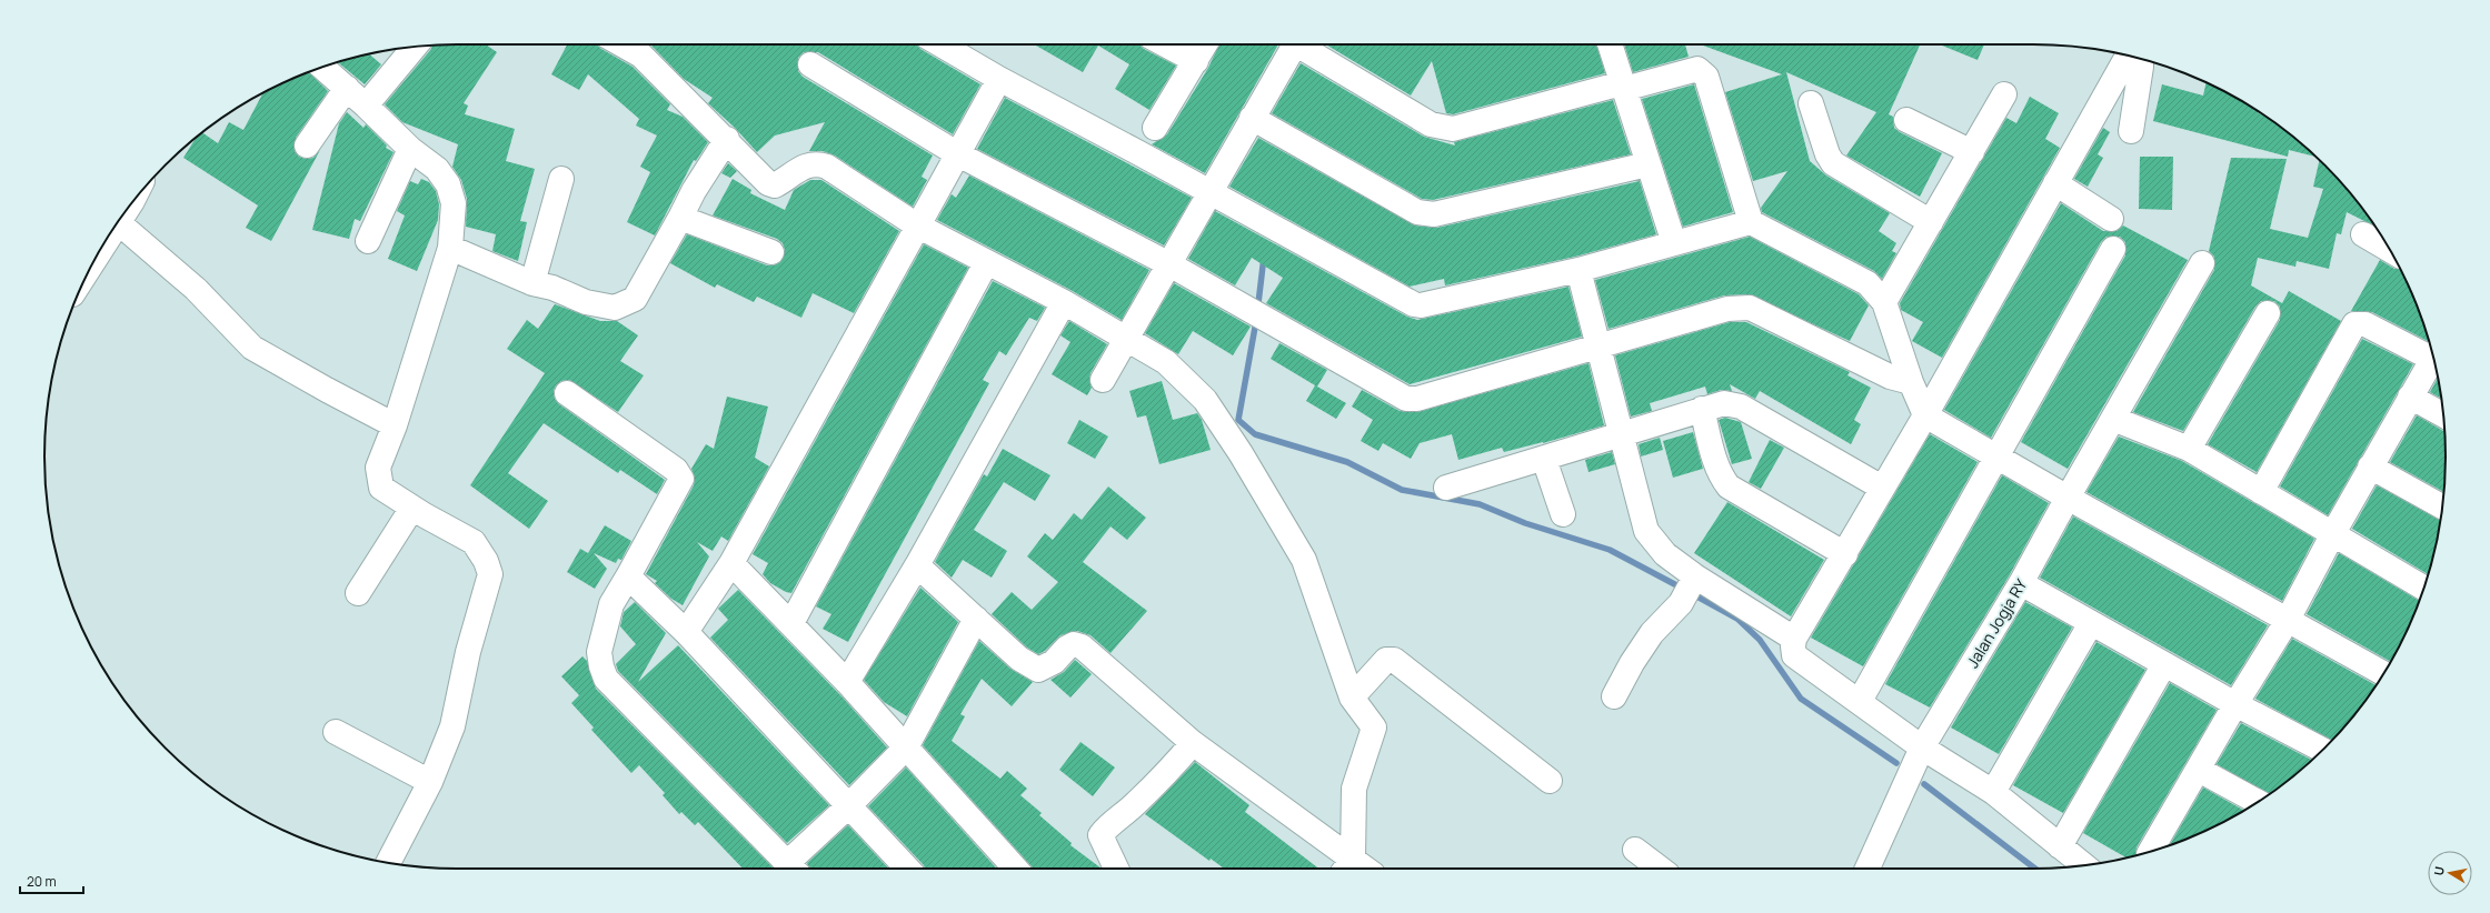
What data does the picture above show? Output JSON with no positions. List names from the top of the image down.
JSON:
{
  "streets": {
    "street": ["Jalan Jogja RY"]
  },
  "scale_bar": "20 m",
  "north": "left"
}
